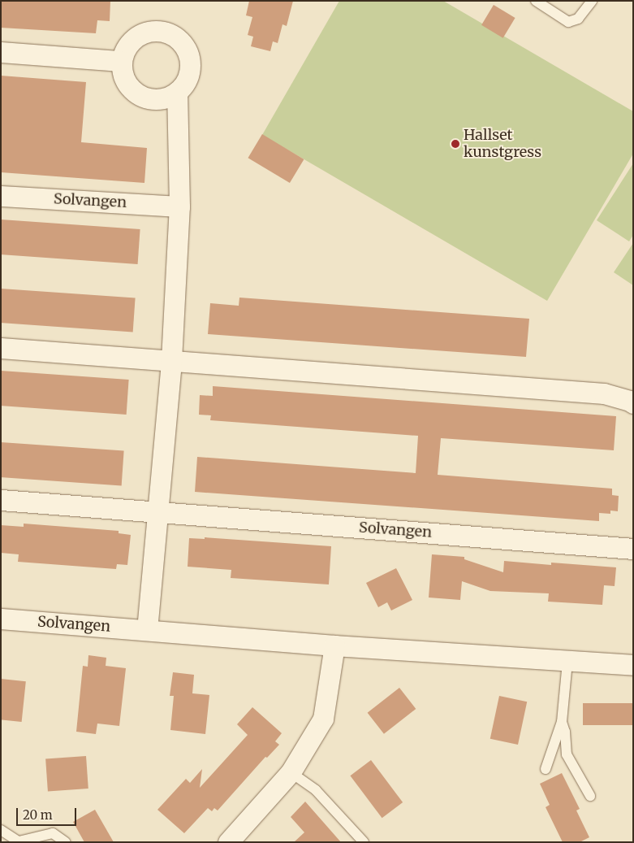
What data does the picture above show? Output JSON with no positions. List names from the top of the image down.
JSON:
{
  "streets": {
    "street": ["Solvangen"]
  },
  "places": ["Hallset kunstgress"],
  "scale_bar": "20 m"
}
